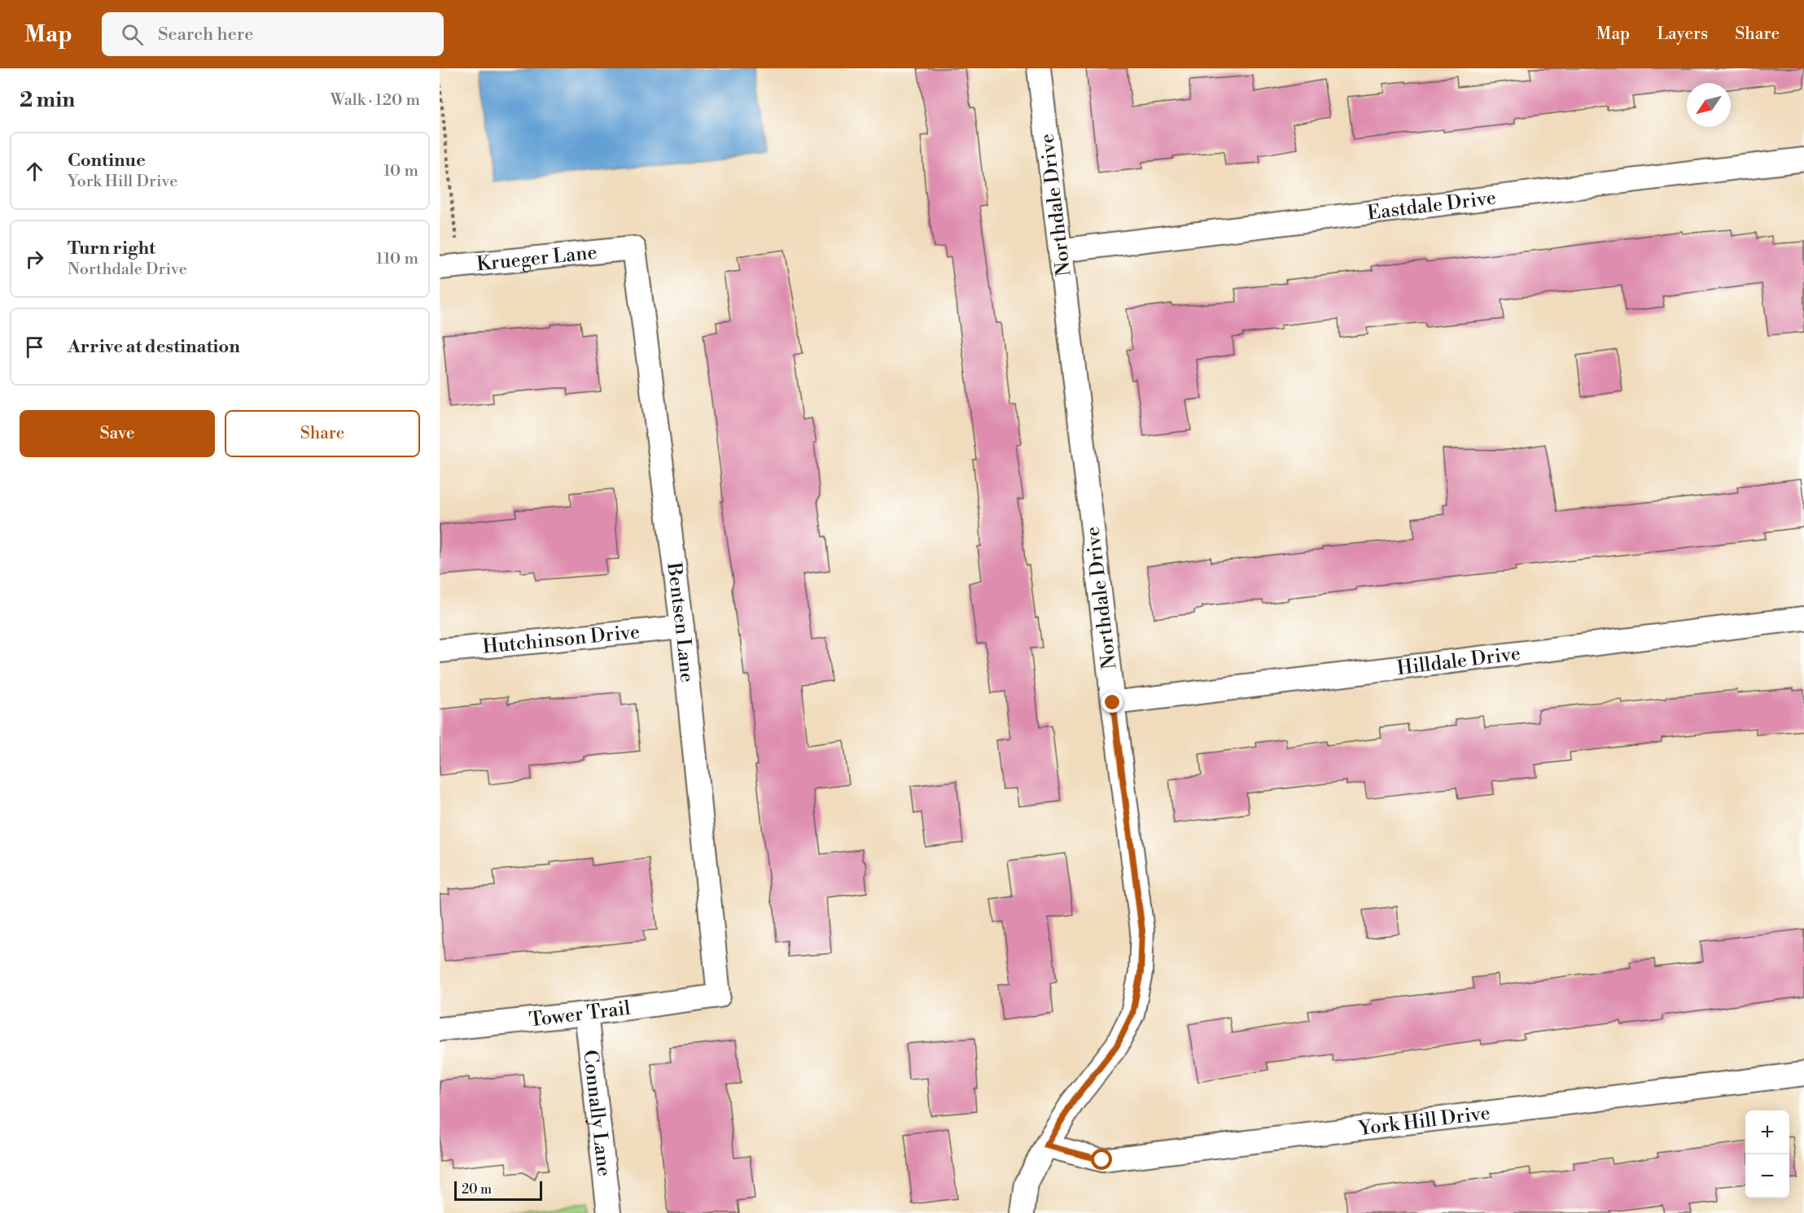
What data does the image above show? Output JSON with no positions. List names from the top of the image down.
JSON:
{
  "streets": {
    "street": [
      "Northdale Drive",
      "Eastdale Drive",
      "Krueger Lane",
      "Bentsen Lane",
      "Hutchinson Drive",
      "Hilldale Drive",
      "Tower Trail",
      "Connally Lane",
      "York Hill Drive"
    ]
  },
  "crossings": [
    ["Northdale Drive", "Eastdale Drive"],
    ["Northdale Drive", "Hilldale Drive"],
    ["Northdale Drive", "York Hill Drive"],
    ["Krueger Lane", "Bentsen Lane"],
    ["Bentsen Lane", "Hutchinson Drive"],
    ["Bentsen Lane", "Tower Trail"],
    ["Tower Trail", "Connally Lane"]
  ],
  "scale_bar": "20 m",
  "north": "bottom left",
  "page": {
    "header": "Map",
    "search": "Search here",
    "nav": ["Map", "Layers", "Share"],
    "heading": ["2 min", "Walk · 120 m"],
    "list": [
      ["Continue", "York Hill Drive", "10 m"],
      ["Turn right", "Northdale Drive", "110 m"],
      "Arrive at destination"
    ],
    "buttons": ["Save", "Share"],
    "map_buttons": ["+", "−"],
    "scale": "20 m"
  }
}
